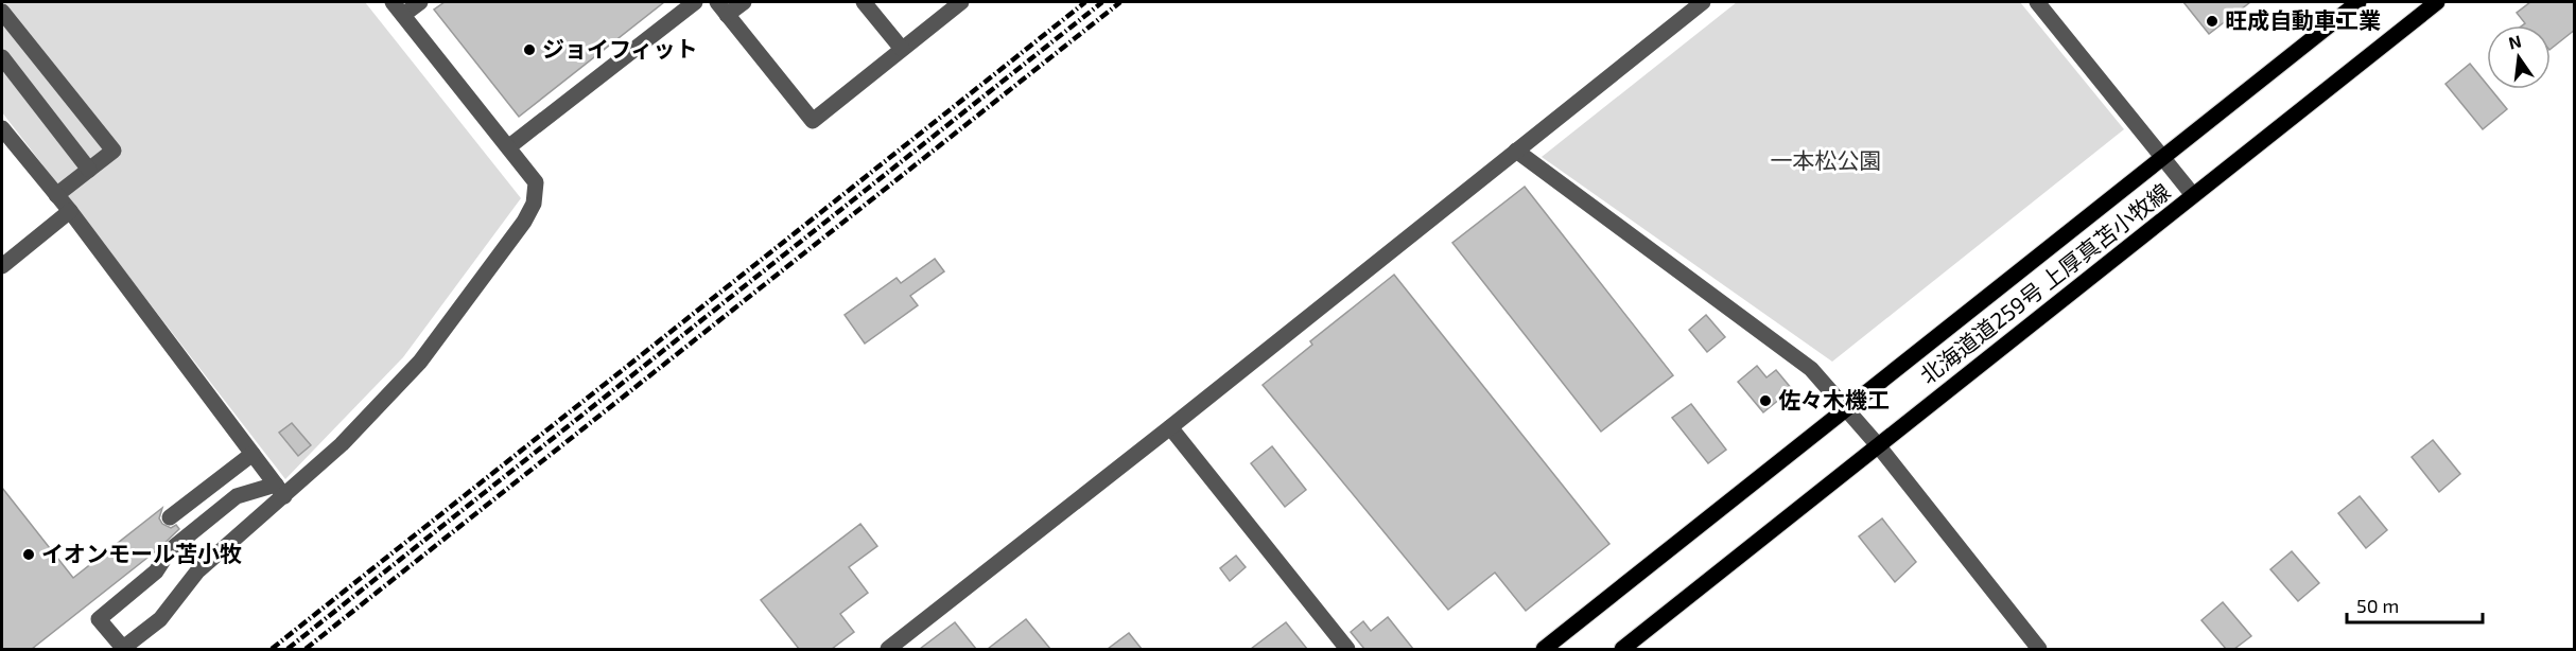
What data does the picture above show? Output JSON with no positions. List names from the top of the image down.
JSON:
{
  "streets": {
    "main road": ["北海道道259号 上厚真苫小牧線"]
  },
  "parks": ["一本松公園"],
  "places": [
    "旺成自動車工業",
    "ジョイフィット",
    "佐々木機工",
    "イオンモール苫小牧"
  ],
  "scale_bar": "50 m",
  "north": "top"
}
